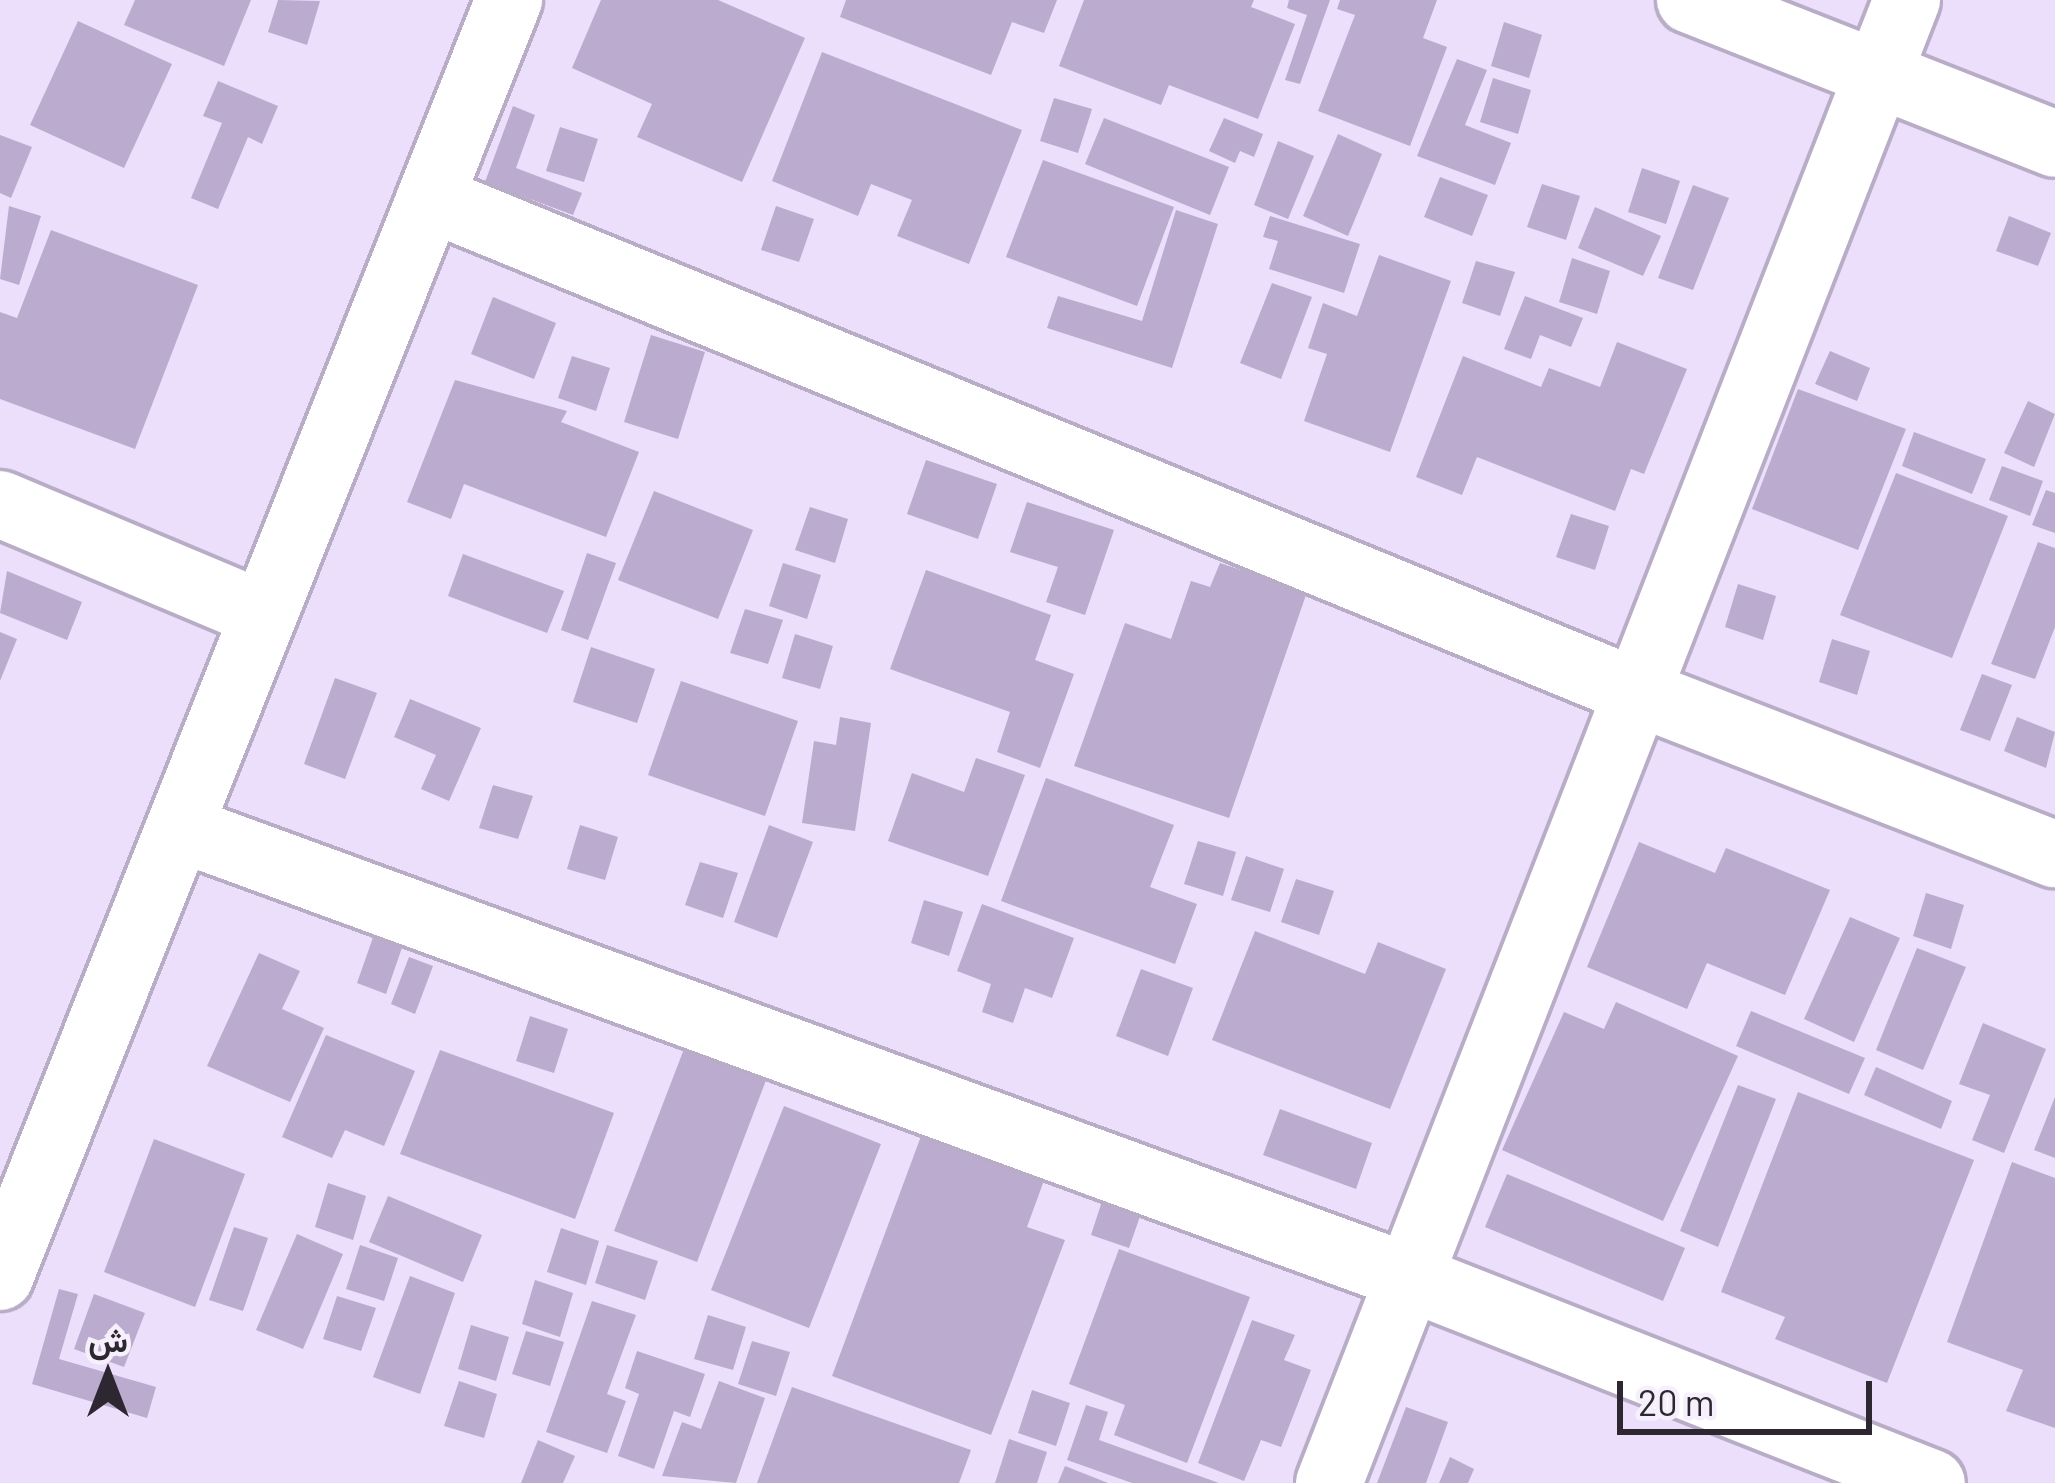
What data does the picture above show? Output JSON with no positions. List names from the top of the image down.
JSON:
{
  "scale_bar": "20 m",
  "north": "top"
}
